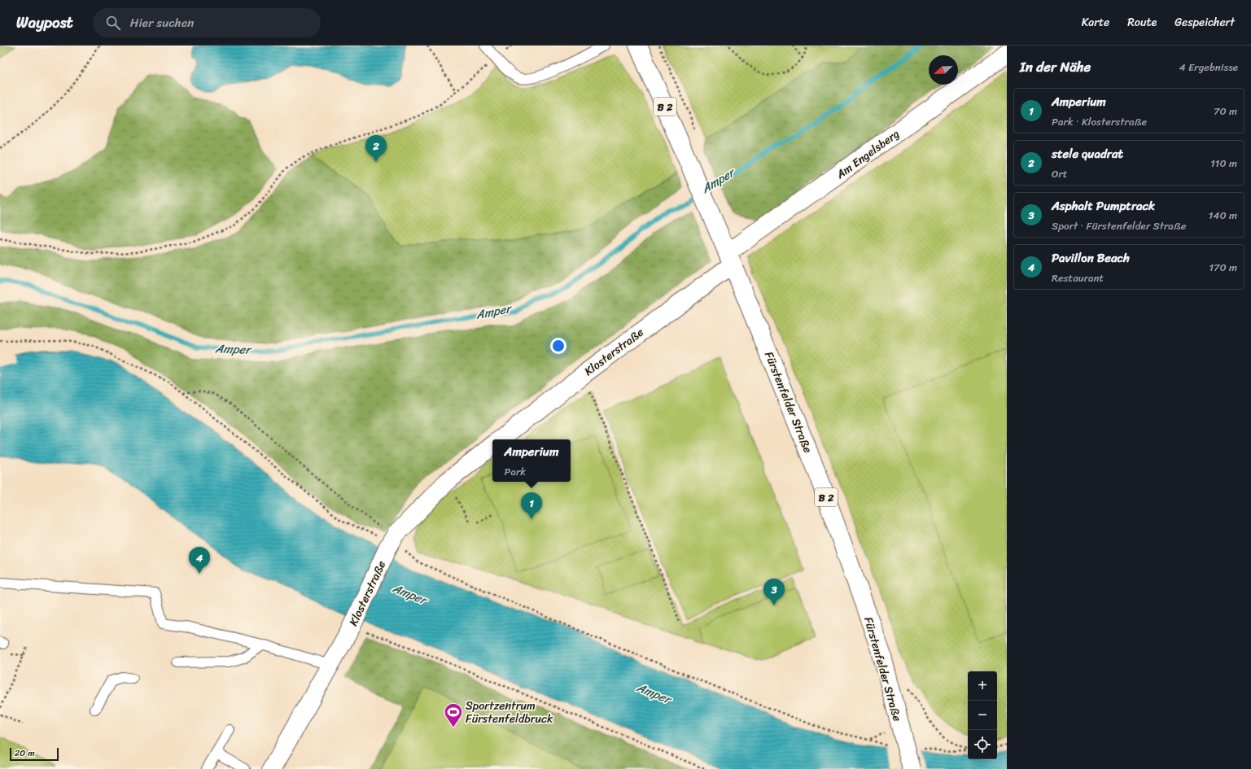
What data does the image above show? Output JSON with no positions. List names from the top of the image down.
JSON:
{
  "streets": {
    "street": [
      "B 2",
      "Am Engelsberg",
      "Klosterstraße",
      "Fürstenfelder Straße"
    ]
  },
  "crossings": [
    ["Am Engelsberg", "Klosterstraße"],
    ["Am Engelsberg", "Fürstenfelder Straße"],
    ["Klosterstraße", "Fürstenfelder Straße"]
  ],
  "water": ["Amper"],
  "places": {
    "sports": ["Sportzentrum Fürstenfeldbruck"]
  },
  "scale_bar": "20 m",
  "north": "bottom left",
  "page": {
    "header": "Waypost",
    "search": "Hier suchen",
    "nav": ["Karte", "Route", "Gespeichert"],
    "heading": ["In der Nähe", "4 Ergebnisse"],
    "list": [
      {
        "mark": "1",
        "name": "Amperium",
        "note": "Park · Klosterstraße",
        "value": "70 m"
      },
      {
        "mark": "2",
        "name": "stele quadrat",
        "note": "Ort",
        "value": "110 m"
      },
      {
        "mark": "3",
        "name": "Asphalt Pumptrack",
        "note": "Sport · Fürstenfelder Straße",
        "value": "140 m"
      },
      {
        "mark": "4",
        "name": "Pavillon Beach",
        "note": "Restaurant",
        "value": "170 m"
      }
    ],
    "pins": [
      "2",
      "1",
      "4",
      "3"
    ],
    "popup": ["Amperium", "Park"],
    "map_buttons": ["+", "−"],
    "scale": "20 m"
  }
}
